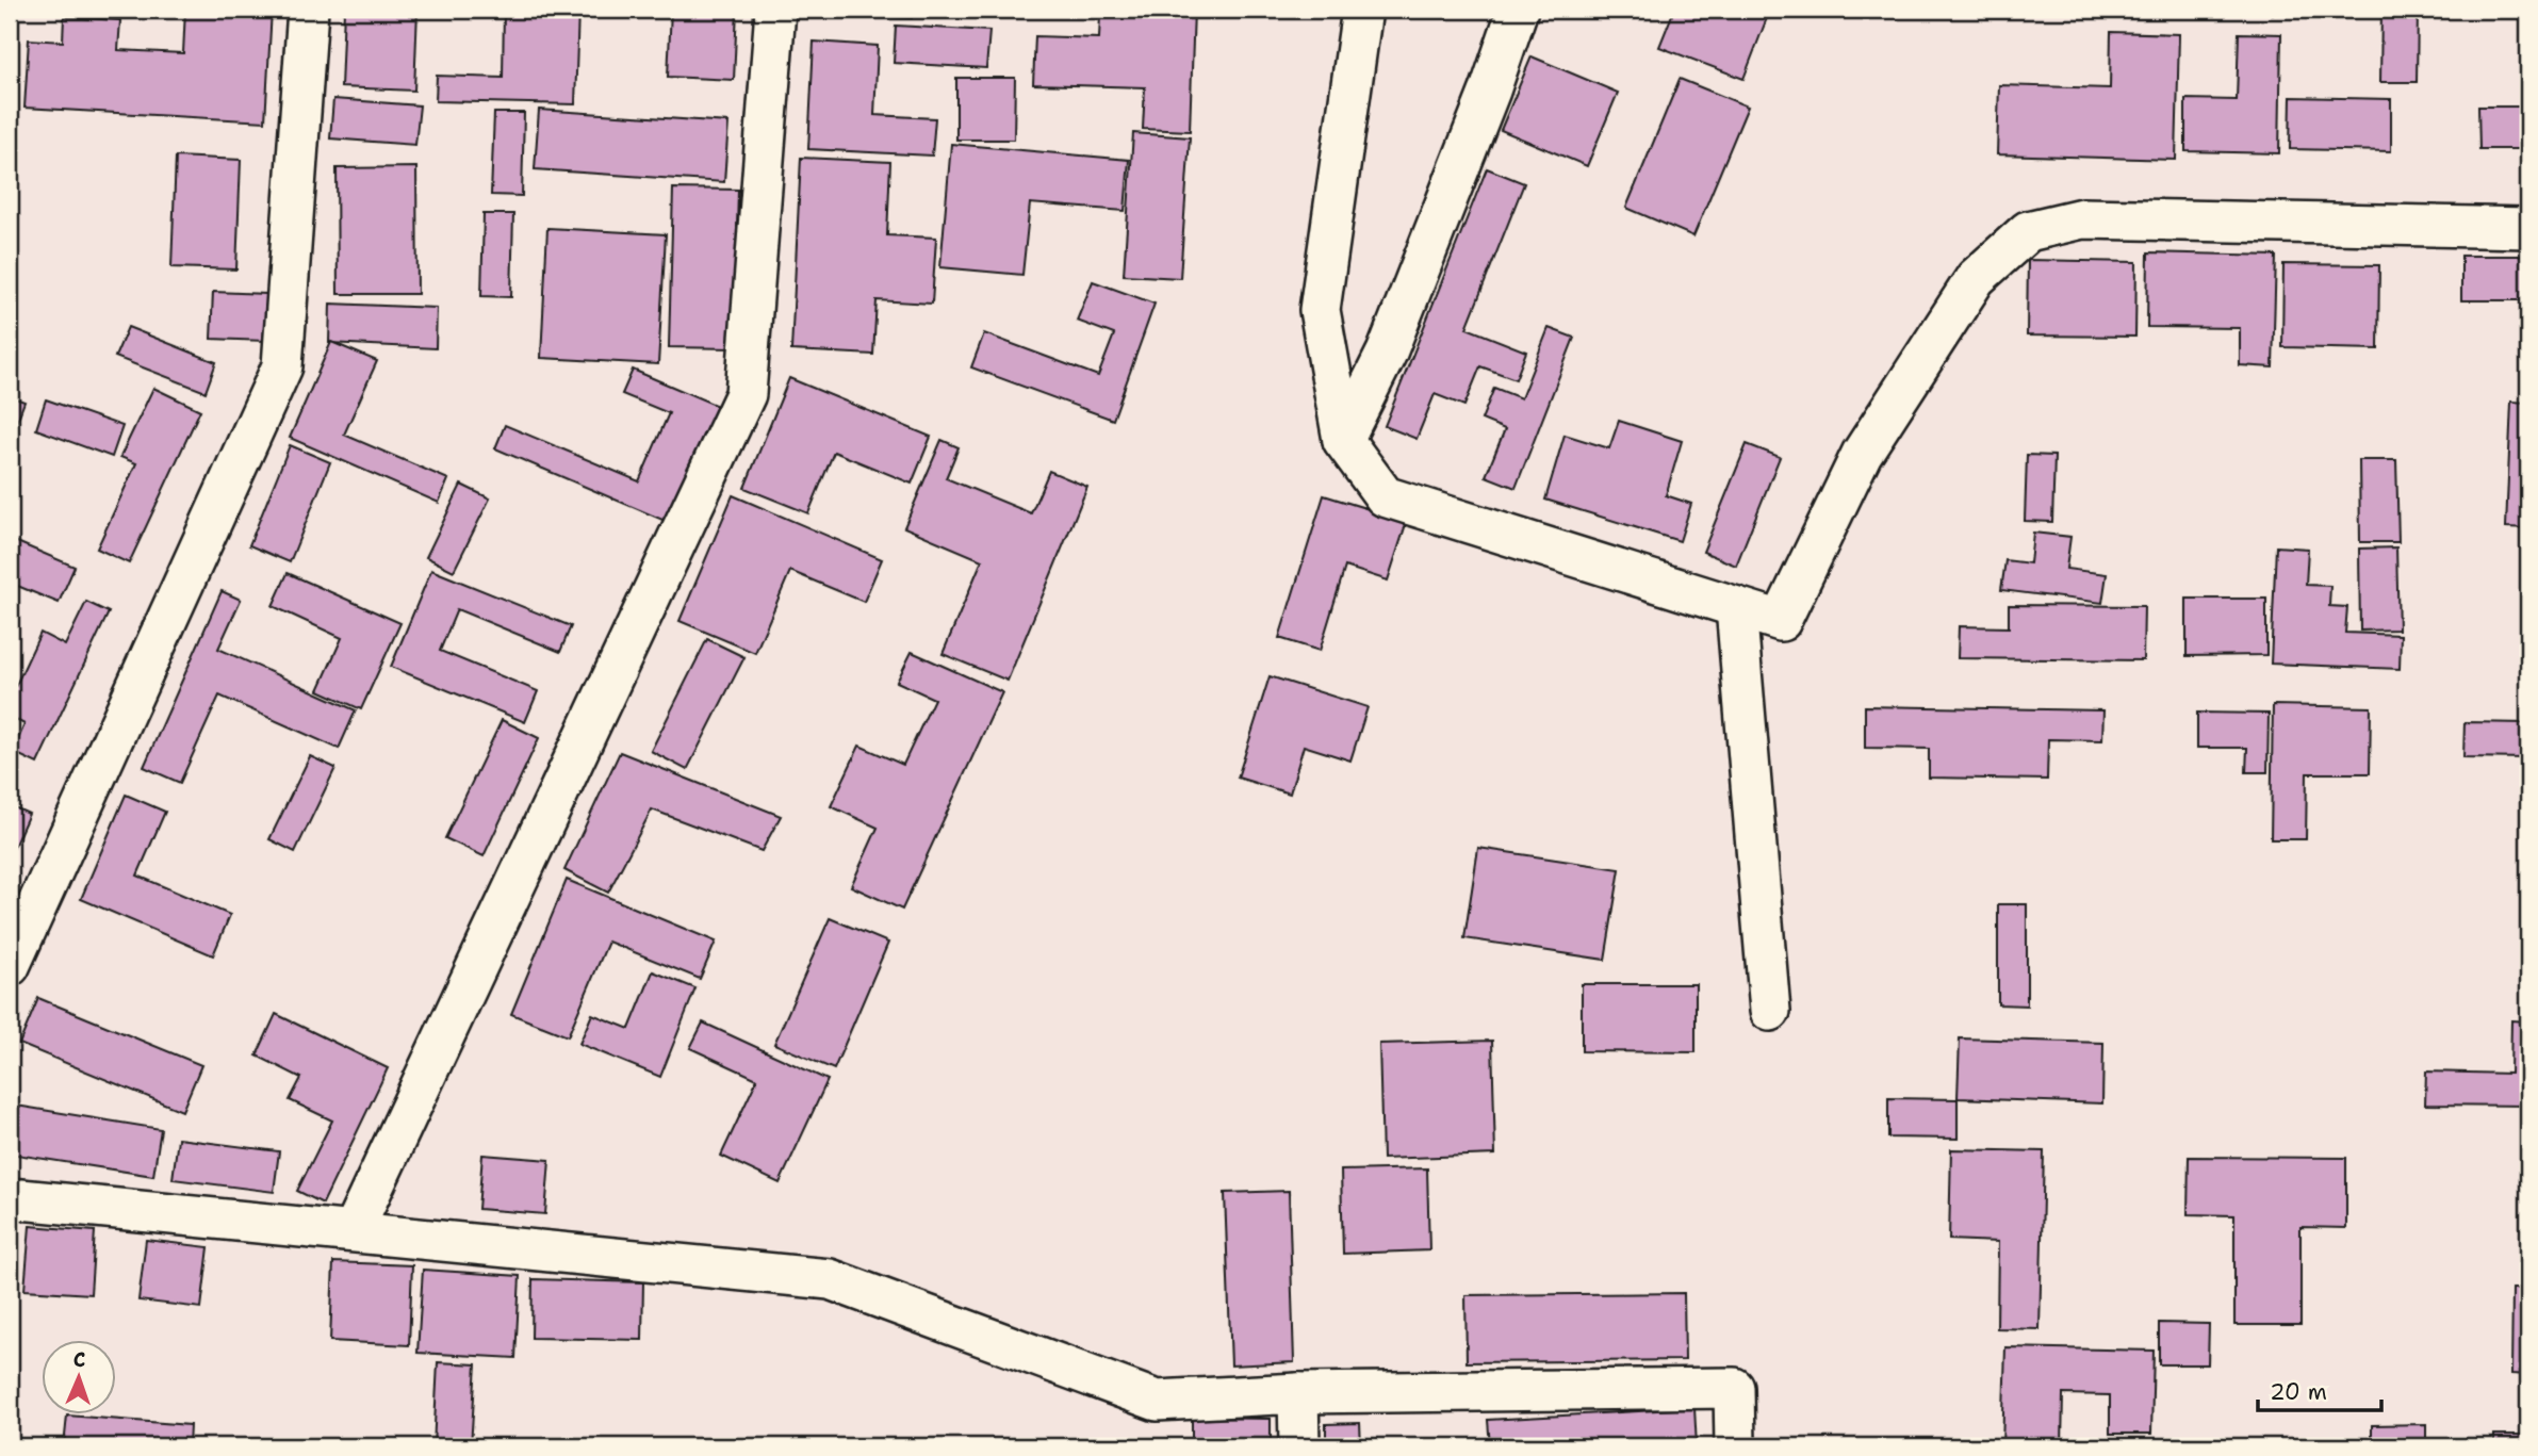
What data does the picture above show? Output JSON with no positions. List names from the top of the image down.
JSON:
{
  "scale_bar": "20 m",
  "north": "top"
}
